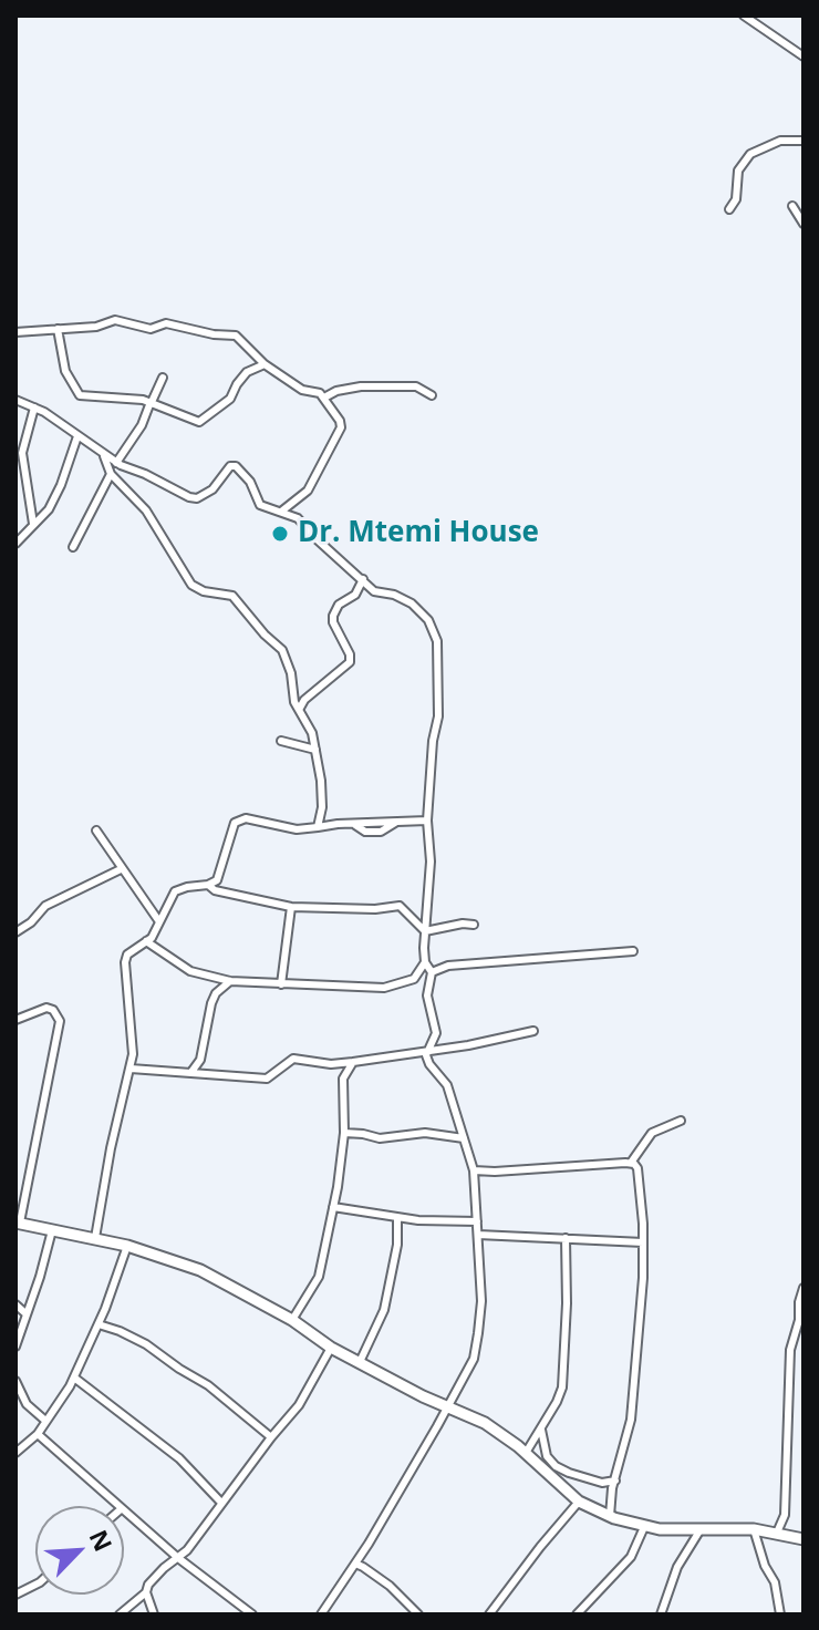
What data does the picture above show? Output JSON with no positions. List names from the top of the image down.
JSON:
{
  "places": ["Dr. Mtemi House"],
  "north": "top right"
}
